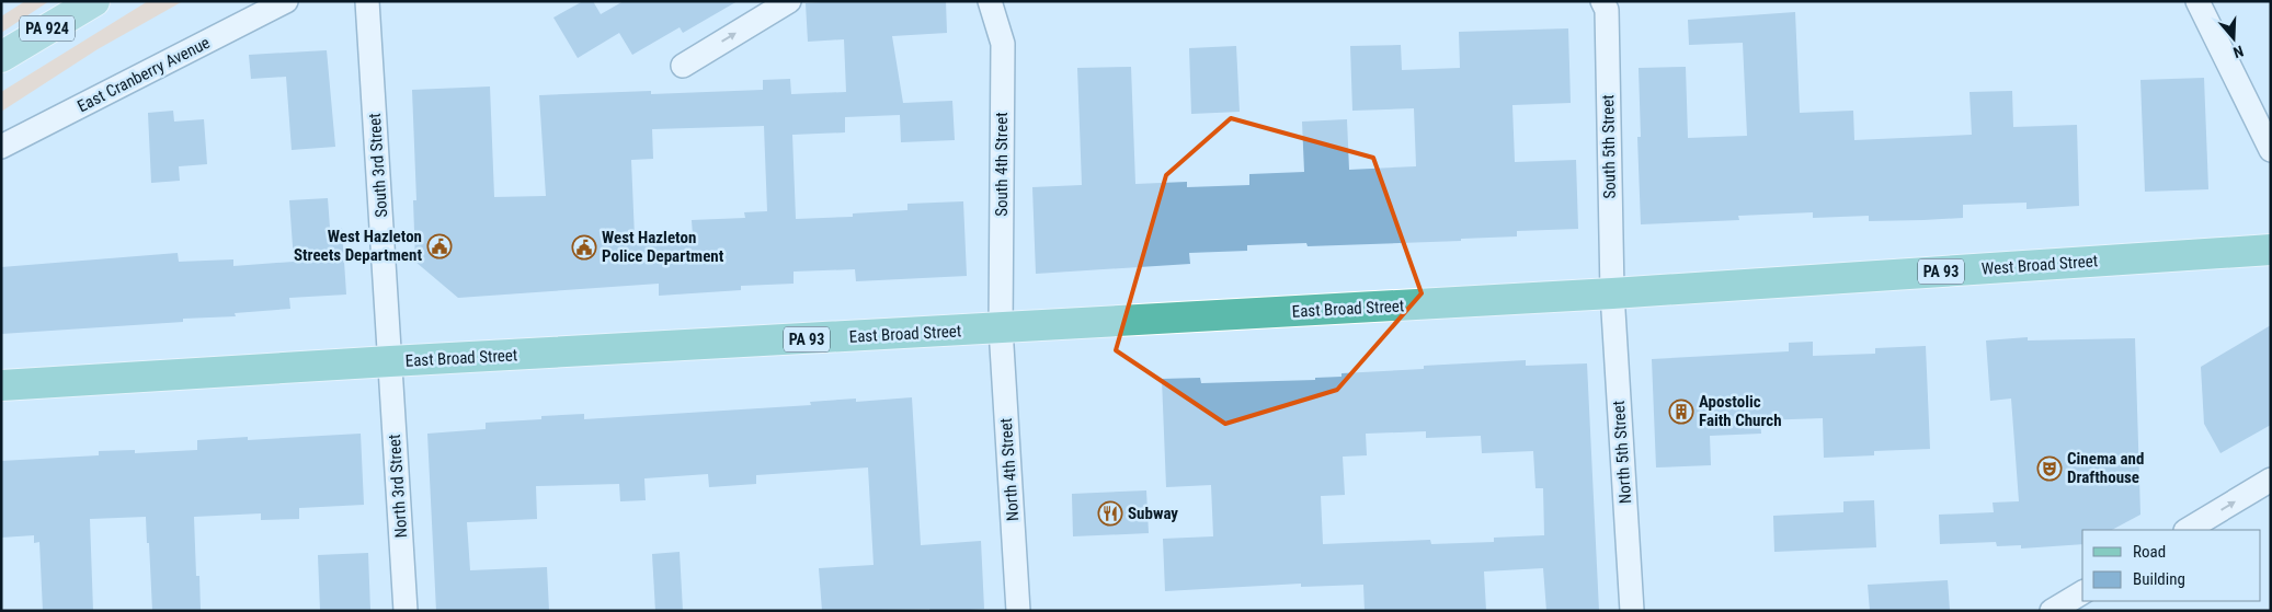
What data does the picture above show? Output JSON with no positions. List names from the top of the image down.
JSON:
{
  "streets": {
    "highway": ["West Broad Street", "PA 93", "East Broad Street"],
    "main road": ["PA 924"],
    "street": [
      "East Cranberry Avenue",
      "South 5th Street",
      "South 4th Street",
      "South 3rd Street",
      "North 5th Street",
      "North 4th Street",
      "North 3rd Street"
    ]
  },
  "crossings": [
    ["South 5th Street", "West Broad Street"],
    ["South 5th Street", "East Broad Street"],
    ["South 5th Street", "North 5th Street"],
    ["South 4th Street", "East Broad Street"],
    ["South 4th Street", "North 4th Street"],
    ["South 3rd Street", "East Broad Street"],
    ["South 3rd Street", "North 3rd Street"],
    ["West Broad Street", "East Broad Street"],
    ["West Broad Street", "North 5th Street"],
    ["East Broad Street", "North 5th Street"],
    ["East Broad Street", "North 4th Street"],
    ["East Broad Street", "North 3rd Street"]
  ],
  "places": {
    "public building": ["West Hazleton Streets Department", "West Hazleton Police Department"],
    "building": ["Apostolic Faith Church"],
    "theatre": ["Cinema and Drafthouse"],
    "restaurant": ["Subway"]
  },
  "legend": ["Road", "Building"],
  "north": "bottom"
}
